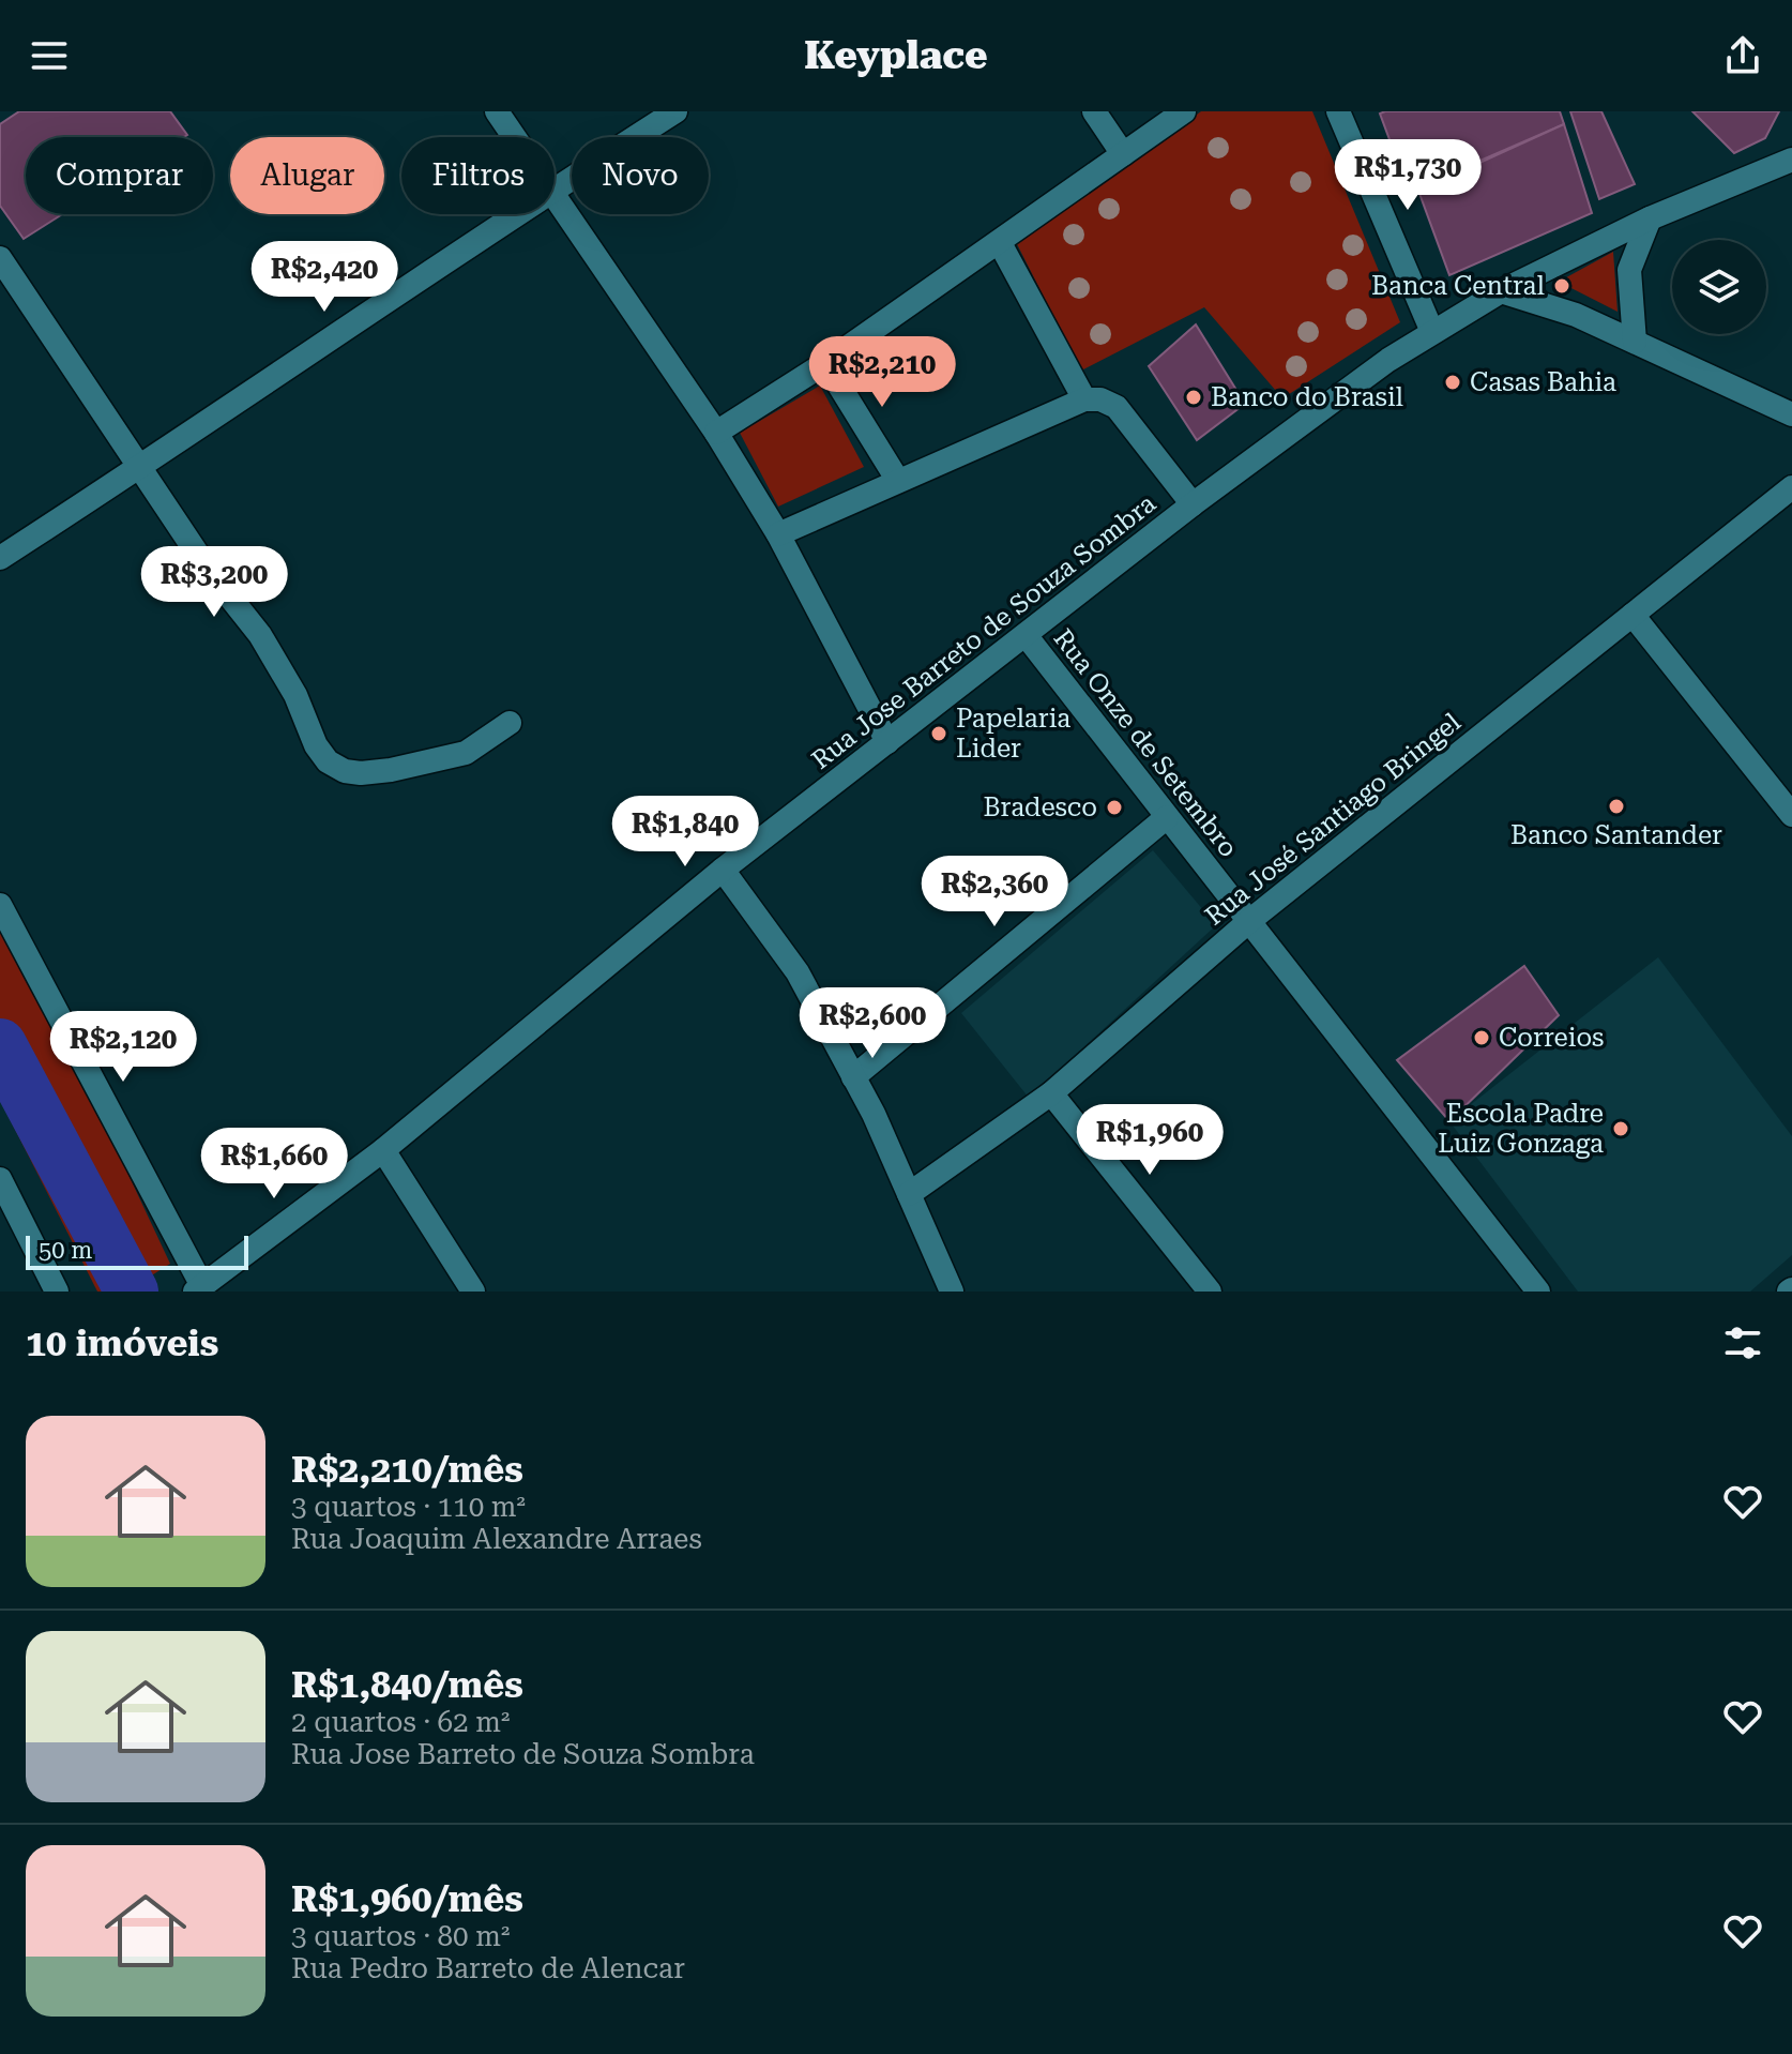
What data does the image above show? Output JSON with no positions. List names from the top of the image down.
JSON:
{
  "streets": {
    "street": ["Rua Jose Barreto de Souza Sombra", "Rua Onze de Setembro", "Rua José Santiago Bringel"]
  },
  "crossings": [
    ["Rua Jose Barreto de Souza Sombra", "Rua Onze de Setembro"],
    ["Rua Onze de Setembro", "Rua José Santiago Bringel"]
  ],
  "places": [
    "Banca Central",
    "Casas Bahia",
    "Banco do Brasil",
    "Papelaria Lider",
    "Banco Santander",
    "Bradesco",
    "Correios",
    "Escola Padre Luiz Gonzaga"
  ],
  "scale_bar": "50 m",
  "page": {
    "header": "Keyplace",
    "chip": [
      "Comprar",
      "Alugar",
      "Filtros",
      "Novo"
    ],
    "price": [
      "R$1,730",
      "R$2,420",
      "R$2,210",
      "R$3,200",
      "R$1,840",
      "R$2,360",
      "R$2,600",
      "R$2,120",
      "R$1,960",
      "R$1,660"
    ],
    "scale": "50 m",
    "heading": "10 imóveis",
    "list": [
      {
        "name": "R$2,210/mês",
        "note": "3 quartos · 110 m² · Rua Joaquim Alexandre Arraes"
      },
      {
        "name": "R$1,840/mês",
        "note": "2 quartos · 62 m² · Rua Jose Barreto de Souza Sombra"
      },
      {
        "name": "R$1,960/mês",
        "note": "3 quartos · 80 m² · Rua Pedro Barreto de Alencar"
      }
    ]
  }
}
